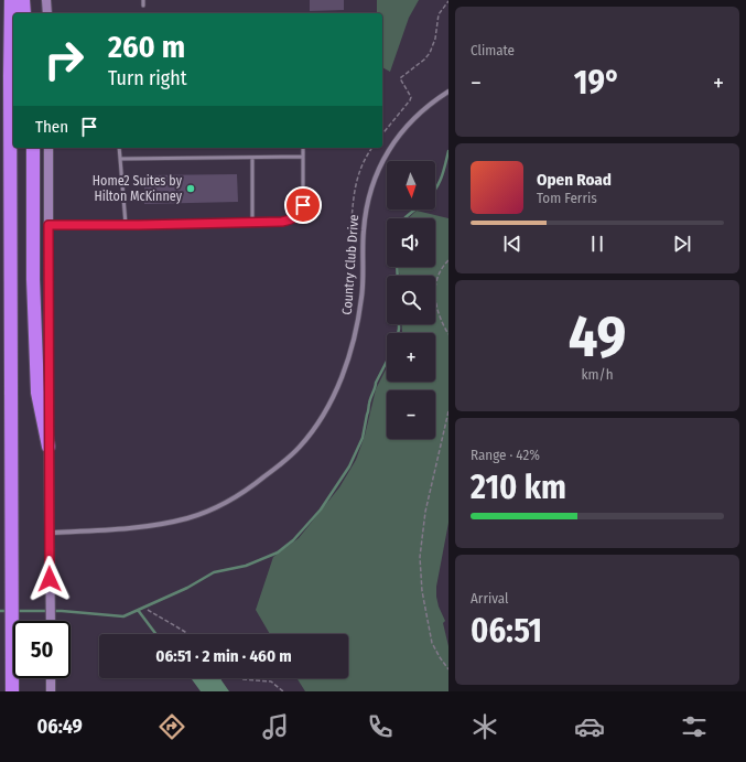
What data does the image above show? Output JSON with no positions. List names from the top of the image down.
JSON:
{
  "streets": {
    "street": ["Country Club Drive"]
  },
  "places": ["Home2 Suites by Hilton McKinney"],
  "north": "bottom",
  "page": {
    "tile": [
      "Climate",
      ["49", "km/h"],
      ["Range · 42%", "210 km"],
      ["Arrival", "06:51"]
    ],
    "turn": ["260 m", "Turn right"],
    "heat": ["−", "19°", "+"],
    "then": "Then",
    "map_buttons": ["+", "−"],
    "song": ["Open Road", "Tom Ferris"],
    "limit": "50",
    "trip": "06:51 · 2 min · 460 m",
    "tabs": "06:49"
  }
}
